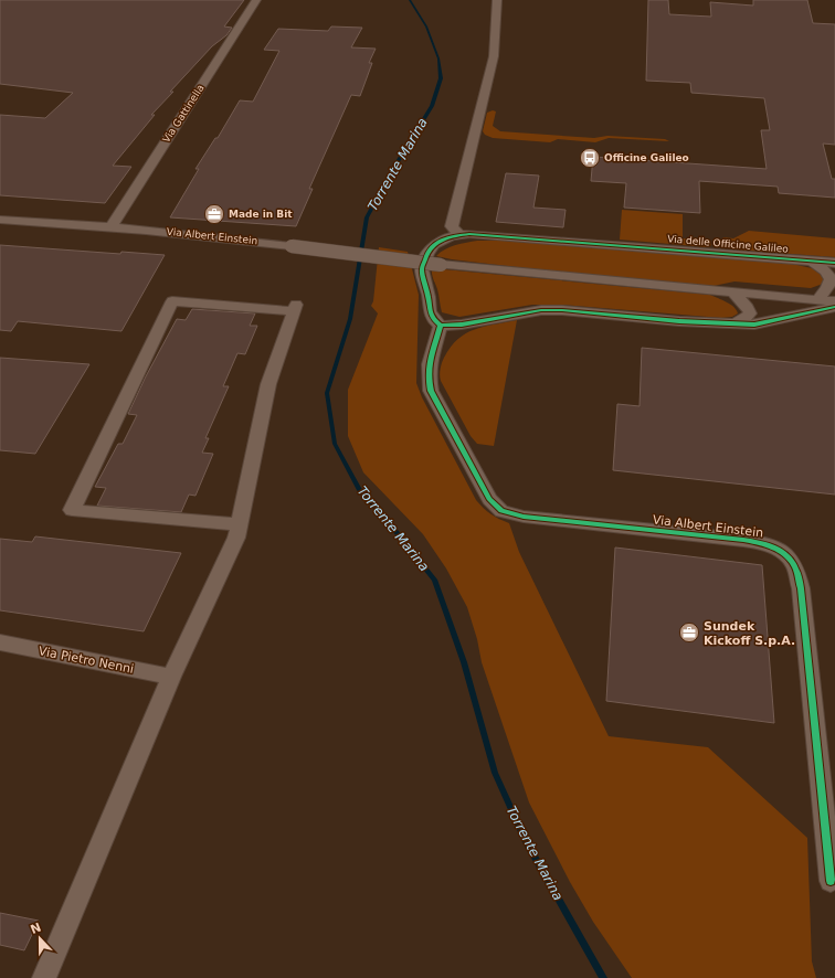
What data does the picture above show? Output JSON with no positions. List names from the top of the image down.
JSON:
{
  "streets": {
    "street": [
      "Via Gattinella",
      "Via Albert Einstein",
      "Via delle Officine Galileo",
      "Via Pietro Nenni"
    ]
  },
  "crossings": [
    ["Via Gattinella", "Via Albert Einstein"],
    ["Via Albert Einstein", "Via delle Officine Galileo"]
  ],
  "water": ["Torrente Marina"],
  "places": {
    "bus stop": ["Officine Galileo"],
    "office": ["Made in Bit", "Sundek Kickoff S.p.A."]
  },
  "north": "top"
}
